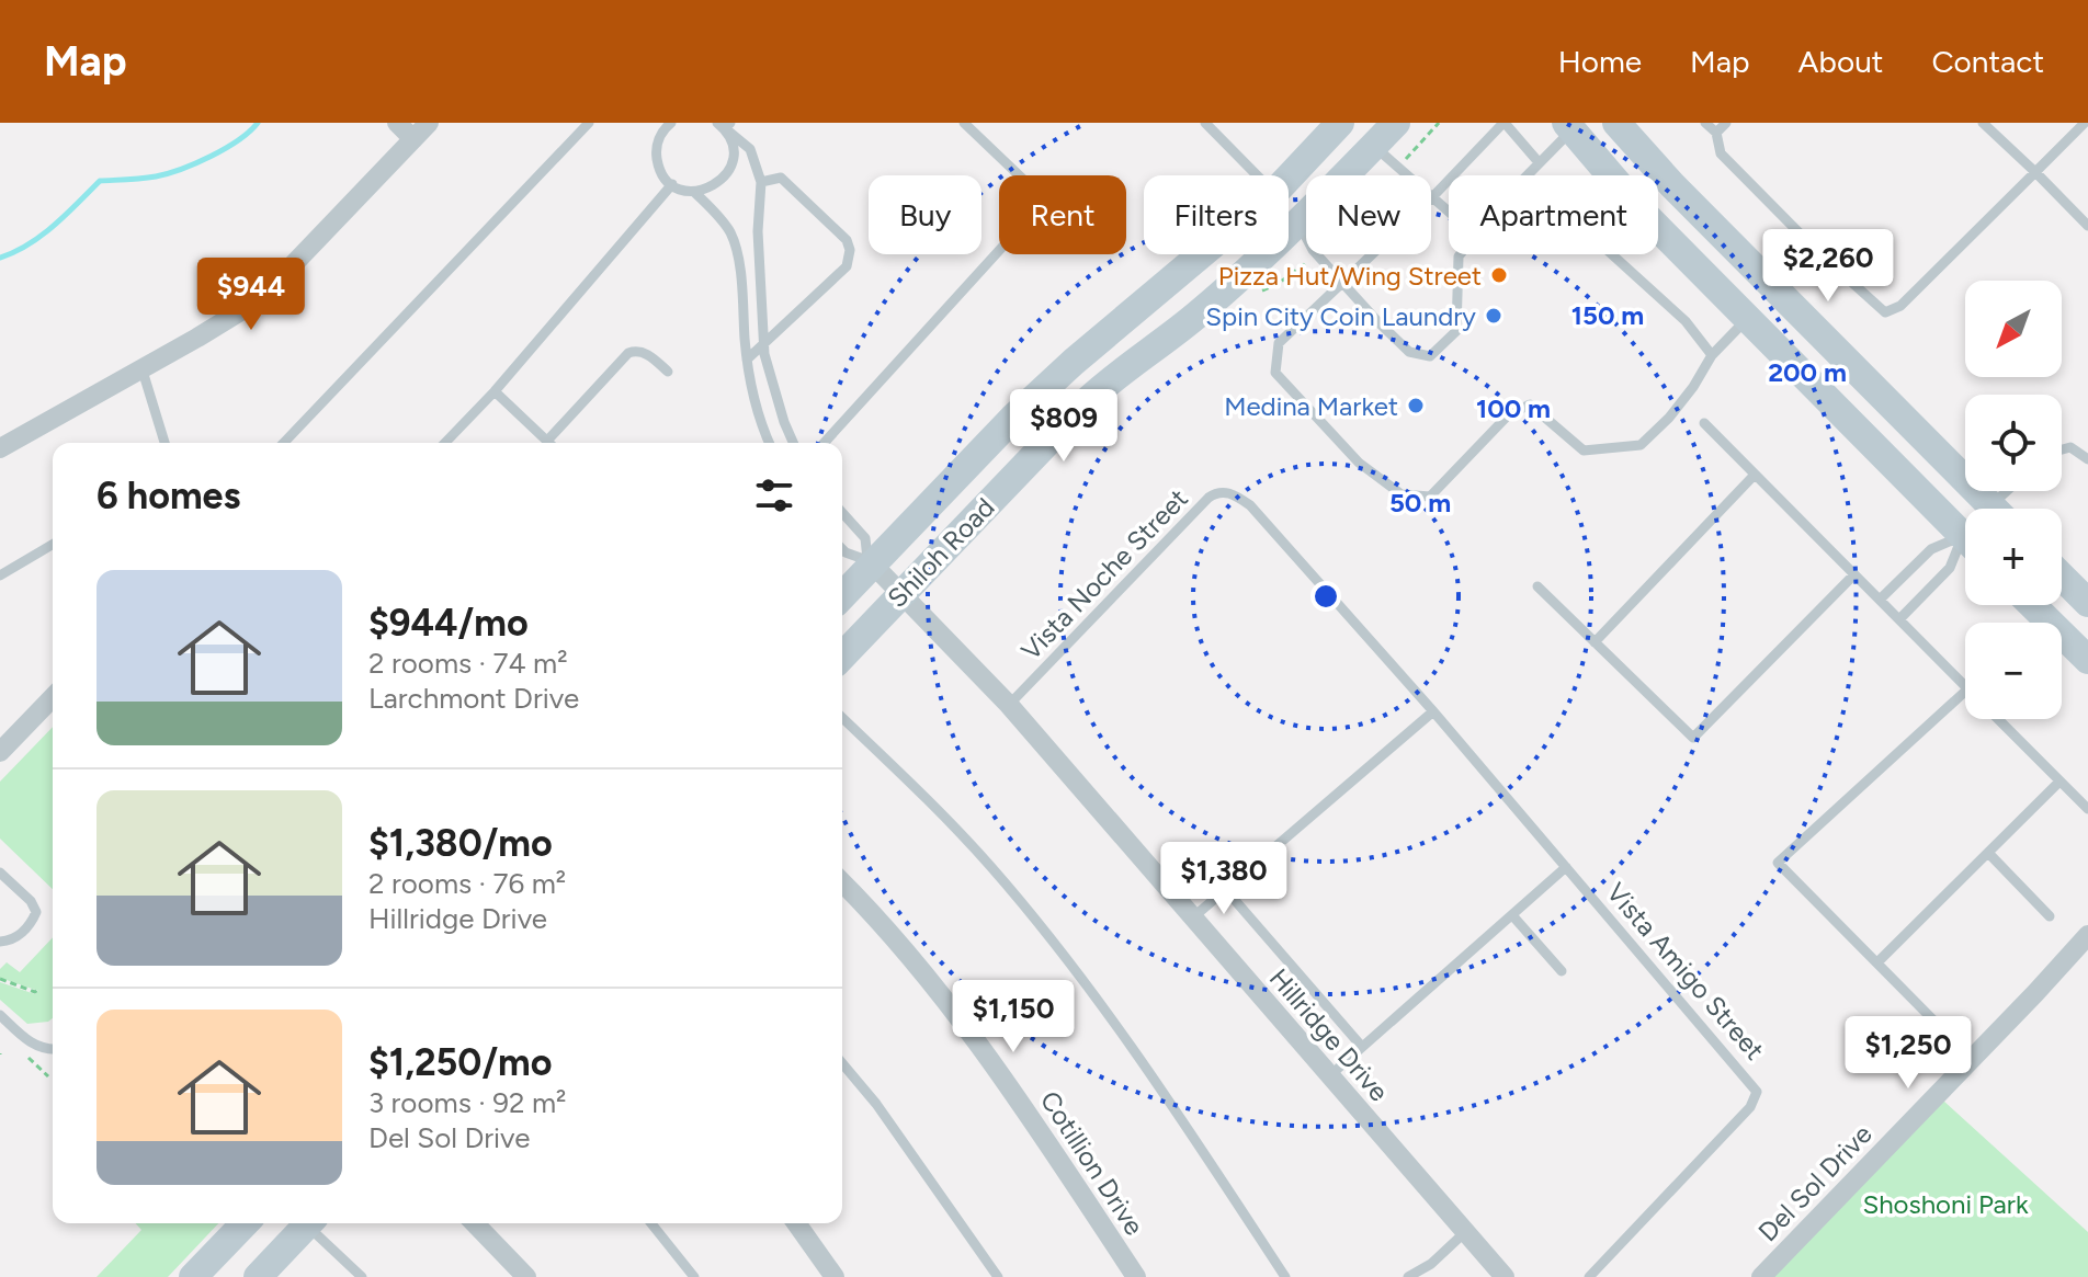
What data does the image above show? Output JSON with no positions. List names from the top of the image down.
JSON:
{
  "streets": {
    "main road": ["Shiloh Road"],
    "street": ["Hillridge Drive", "Cotillion Drive", "Del Sol Drive"],
    "lane": ["Vista Noche Street", "Vista Amigo Street"]
  },
  "crossings": [
    ["Shiloh Road", "Hillridge Drive"],
    ["Vista Noche Street", "Vista Amigo Street"],
    ["Vista Noche Street", "Hillridge Drive"]
  ],
  "parks": ["Shoshoni Park"],
  "places": ["Pizza Hut/Wing Street", "Spin City Coin Laundry", "Medina Market"],
  "north": "bottom left",
  "page": {
    "header": "Map",
    "nav": [
      "Home",
      "Map",
      "About",
      "Contact"
    ],
    "chip": [
      "Buy",
      "Rent",
      "Filters",
      "New",
      "Apartment"
    ],
    "price": [
      "$2,260",
      "$944",
      "$809",
      "$1,380",
      "$1,150",
      "$1,250"
    ],
    "map_buttons": ["+", "−"],
    "heading": "6 homes",
    "list": [
      {
        "name": "$944/mo",
        "note": "2 rooms · 74 m² · Larchmont Drive"
      },
      {
        "name": "$1,380/mo",
        "note": "2 rooms · 76 m² · Hillridge Drive"
      },
      {
        "name": "$1,250/mo",
        "note": "3 rooms · 92 m² · Del Sol Drive"
      }
    ]
  },
  "rings": [
    "150 m",
    "200 m",
    "100 m",
    "50 m"
  ]
}
